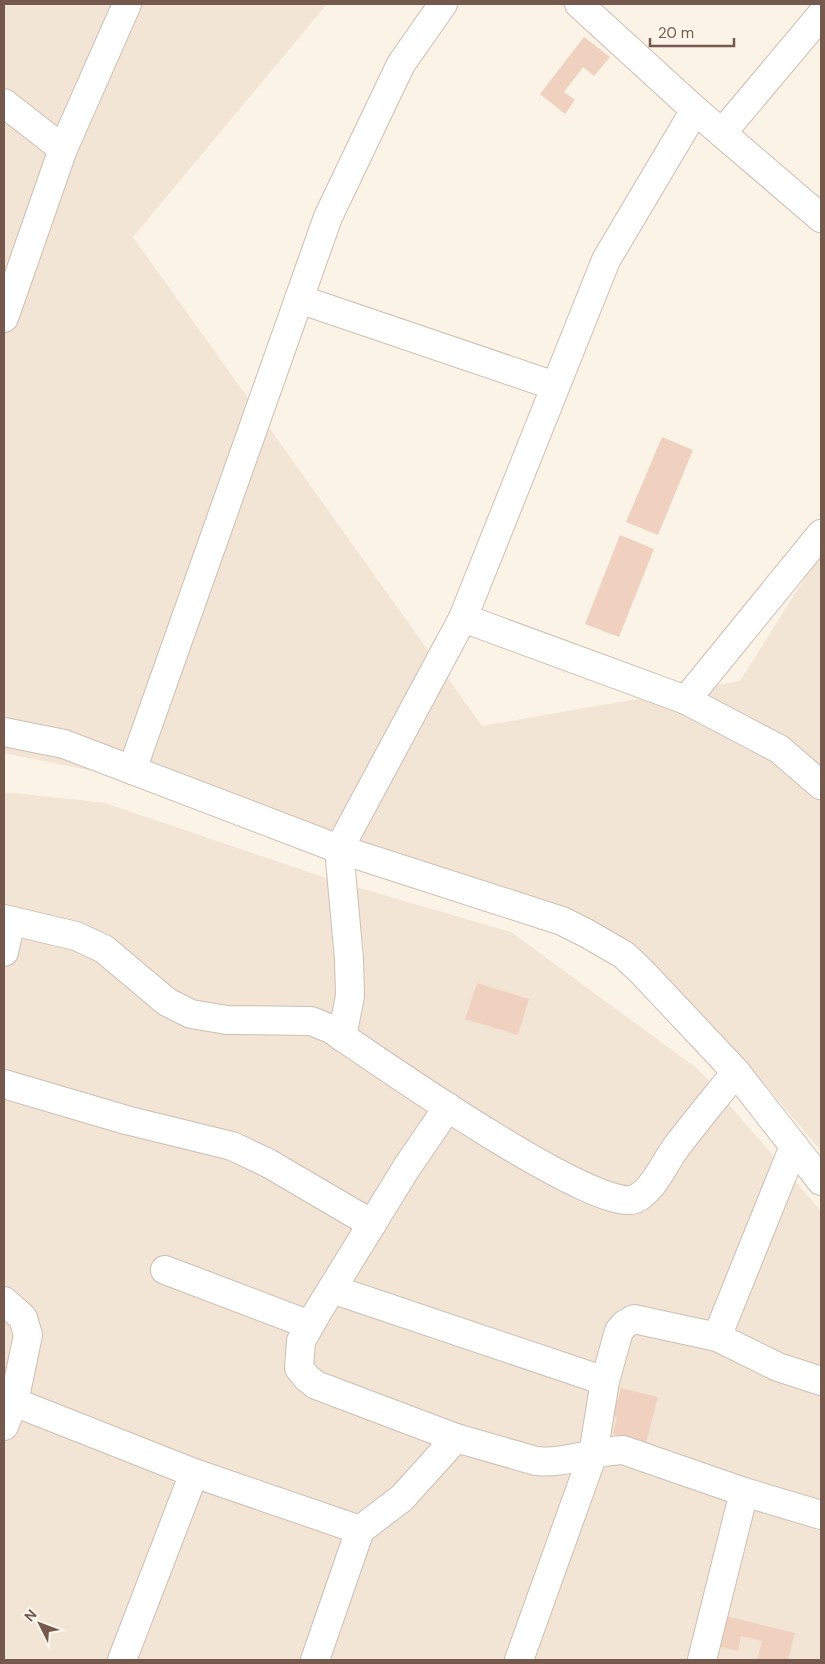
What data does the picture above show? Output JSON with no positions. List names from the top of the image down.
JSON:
{
  "scale_bar": "20 m",
  "north": "top left"
}
